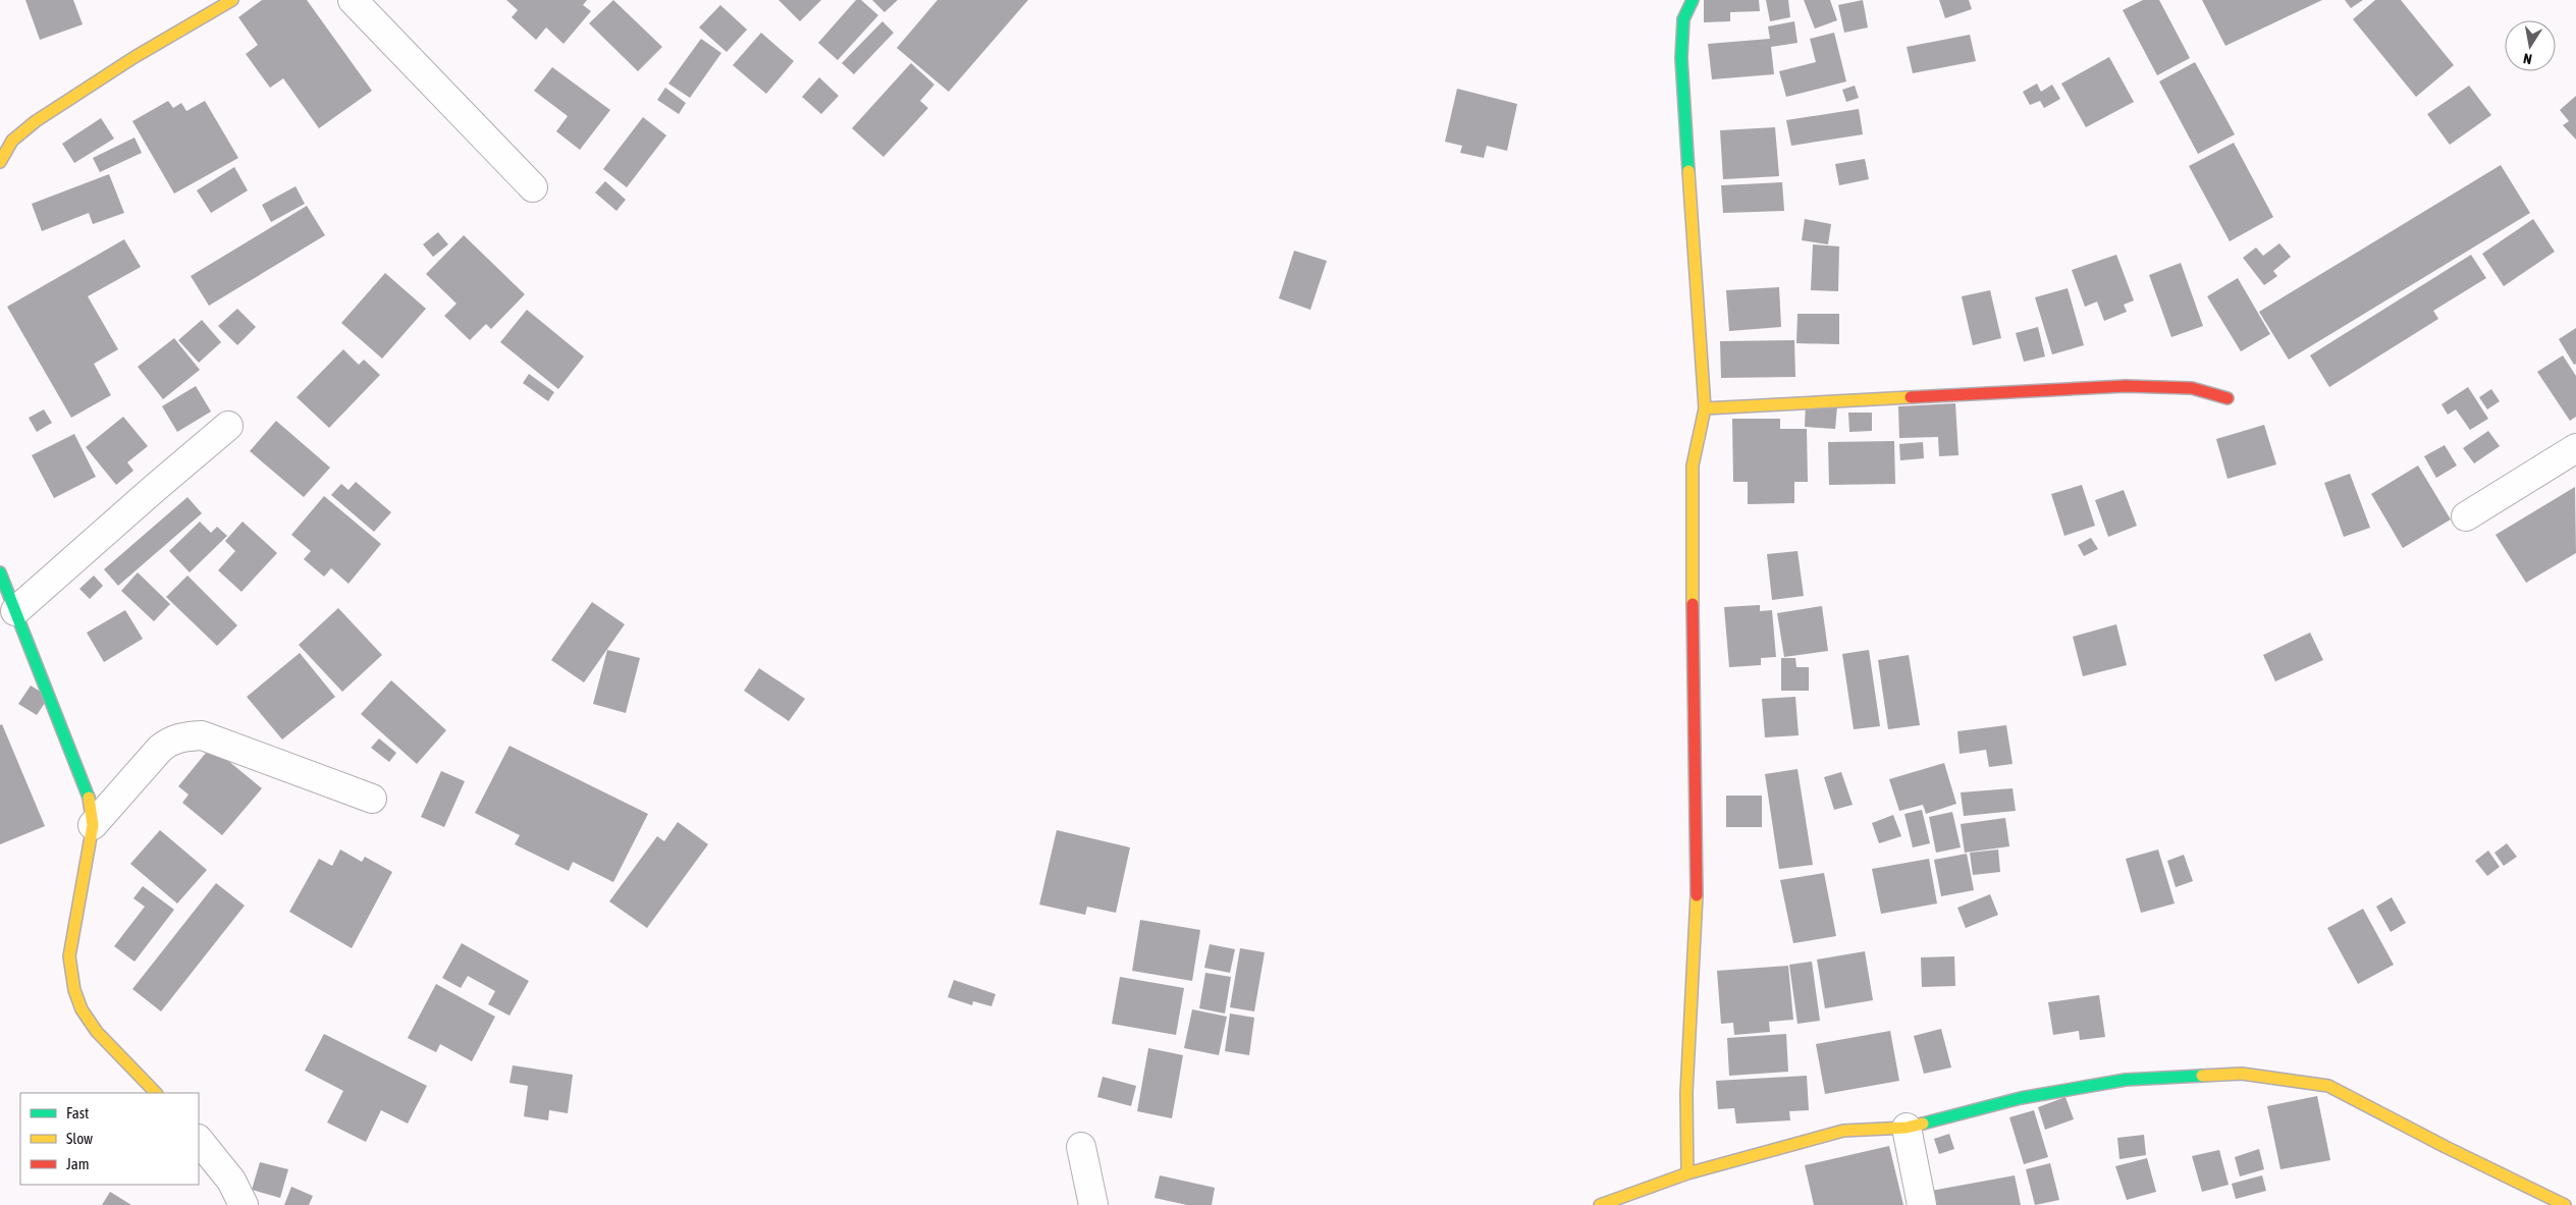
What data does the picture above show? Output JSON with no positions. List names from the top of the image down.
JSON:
{
  "legend": ["Fast", "Slow", "Jam"],
  "north": "bottom"
}
